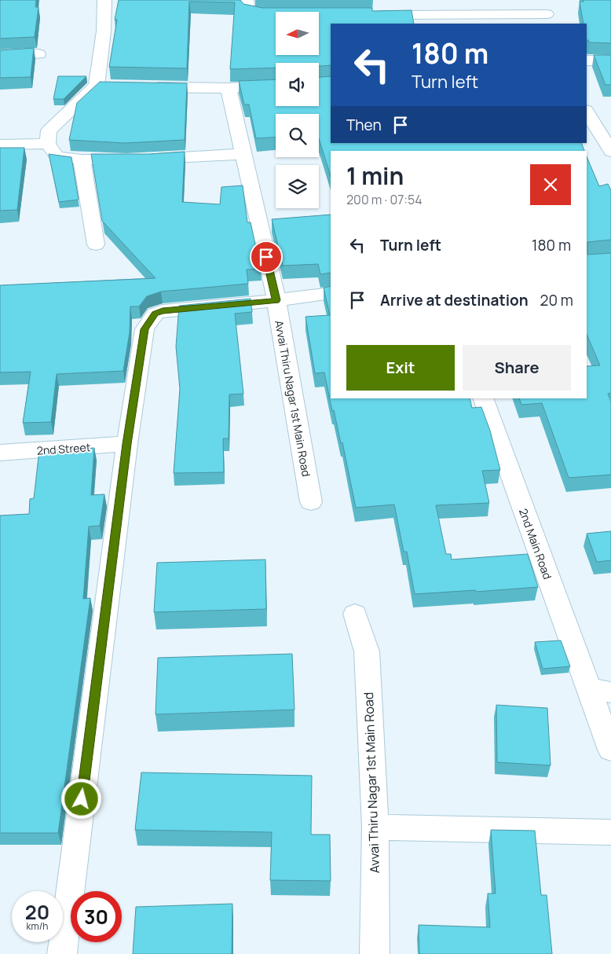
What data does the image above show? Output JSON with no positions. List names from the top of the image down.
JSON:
{
  "streets": {
    "street": ["Avvai Thiru Nagar 1st Main Road", "2nd Street", "2nd Main Road"]
  },
  "north": "left",
  "page": {
    "turn": ["180 m", "Turn left"],
    "then": "Then",
    "heading": ["1 min", "200 m · 07:54"],
    "list": [
      {
        "name": "Turn left",
        "value": "180 m"
      },
      {
        "name": "Arrive at destination",
        "value": "20 m"
      }
    ],
    "buttons": ["Exit", "Share"],
    "speed": "20 km/h",
    "limit": "30"
  }
}
